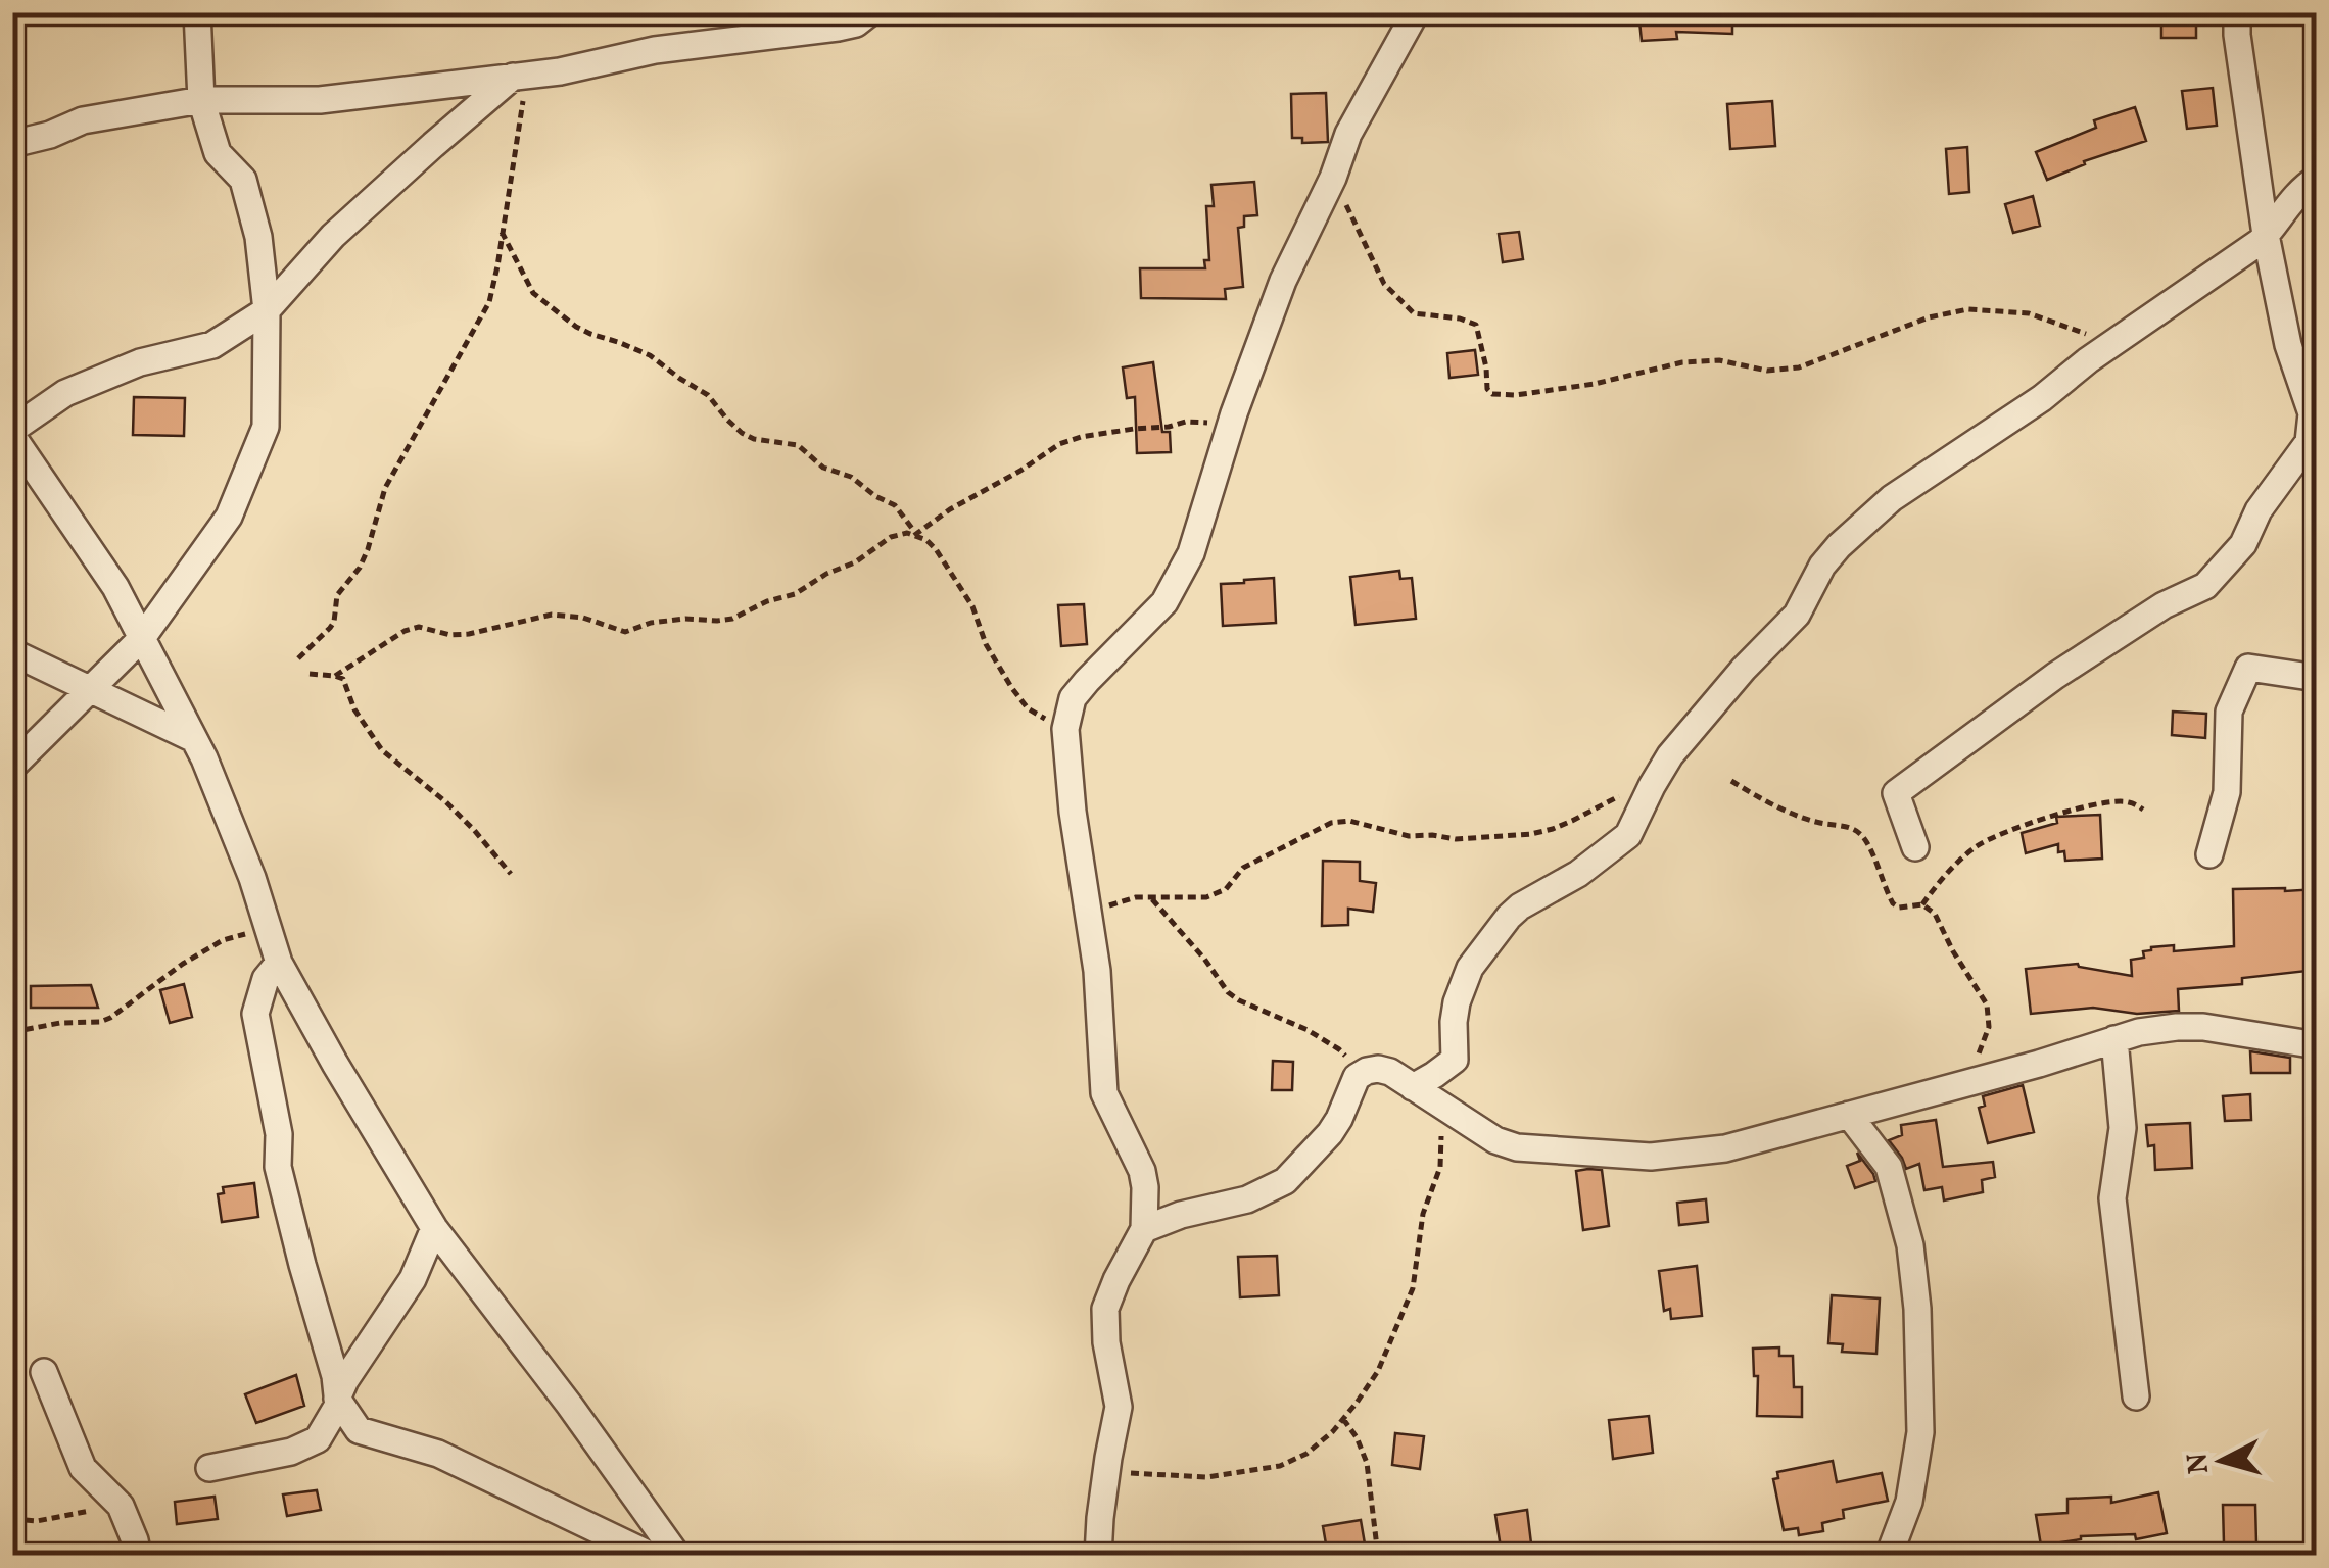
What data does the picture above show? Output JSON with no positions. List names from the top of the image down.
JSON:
{
  "north": "left"
}
